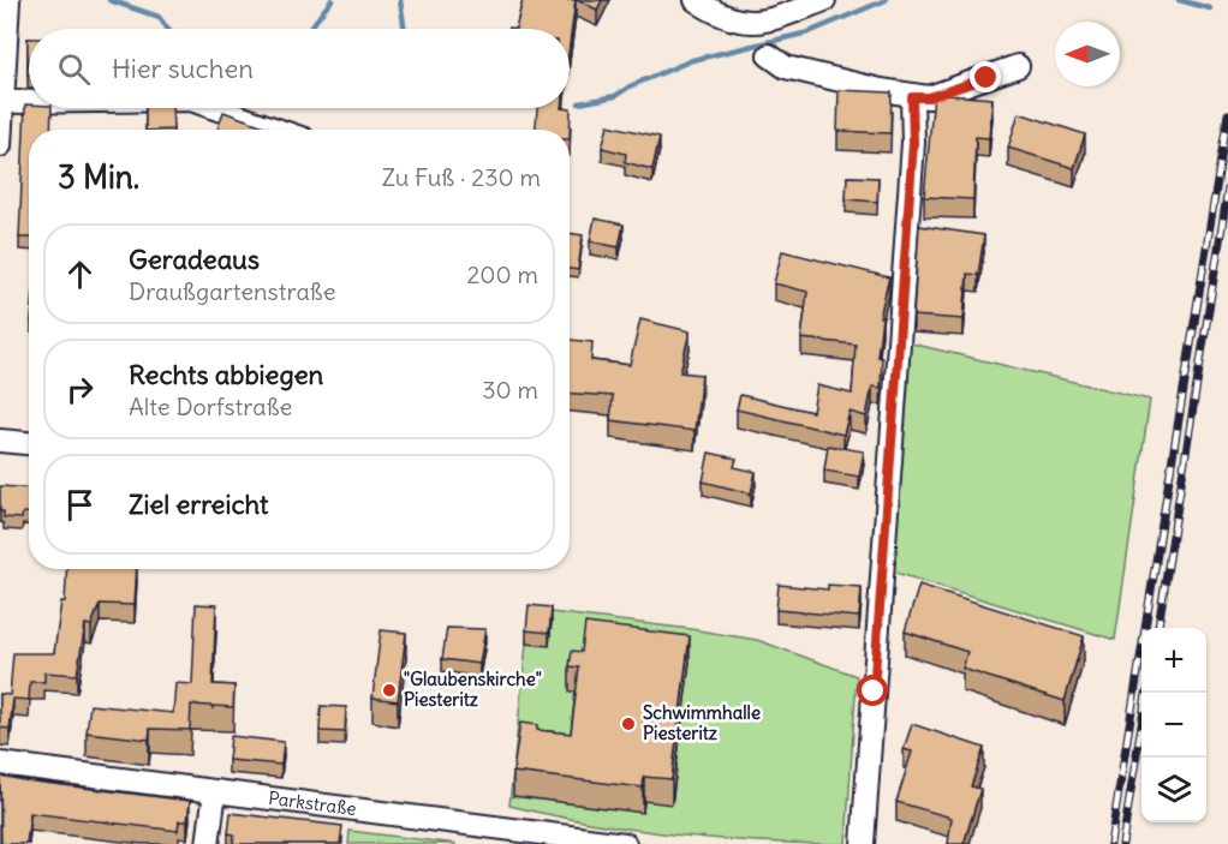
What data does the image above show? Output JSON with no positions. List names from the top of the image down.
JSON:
{
  "streets": {
    "street": ["Parkstraße"]
  },
  "places": ["\"Glaubenskirche\" Piesteritz", "Schwimmhalle Piesteritz"],
  "north": "left",
  "page": {
    "search": "Hier suchen",
    "heading": ["3 Min.", "Zu Fuß · 230 m"],
    "list": [
      ["Geradeaus", "Draußgartenstraße", "200 m"],
      ["Rechts abbiegen", "Alte Dorfstraße", "30 m"],
      "Ziel erreicht"
    ],
    "map_buttons": ["+", "−"]
  }
}
